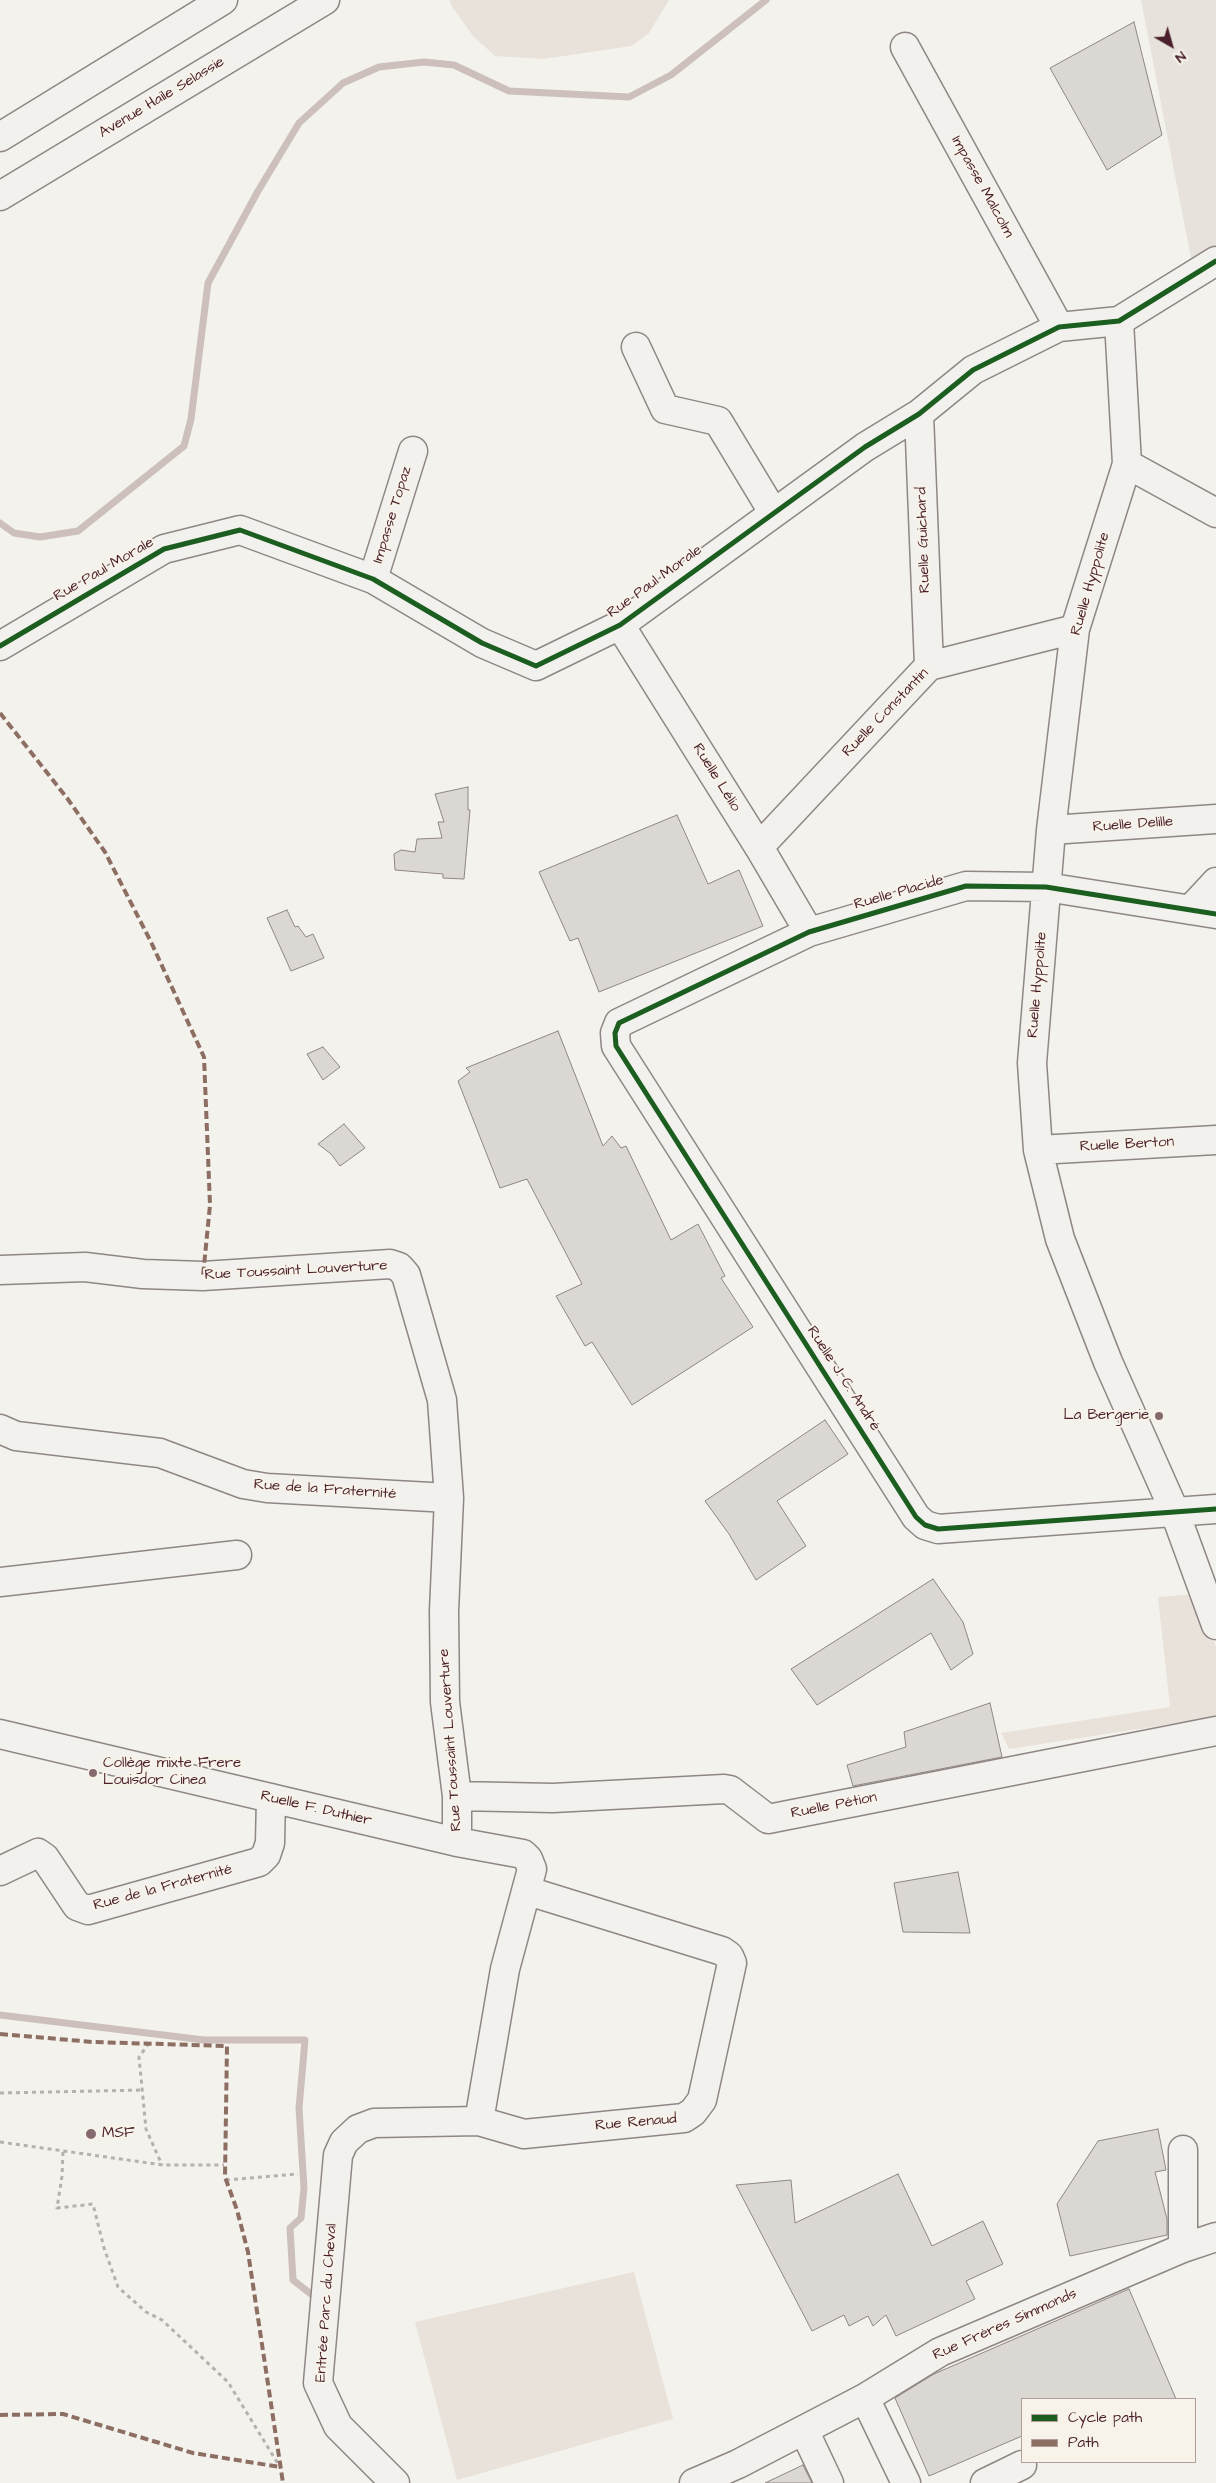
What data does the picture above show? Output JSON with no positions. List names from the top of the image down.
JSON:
{
  "streets": {
    "street": [
      "Avenue Haile Selassie",
      "Impasse Malcolm",
      "Impasse Topaz",
      "Ruelle Guichard",
      "Rue Paul Morale",
      "Ruelle Hyppolite",
      "Ruelle Constantin",
      "Ruelle Lélio",
      "Ruelle Delille",
      "Ruelle Placide",
      "Ruelle Berton",
      "Rue Toussaint Louverture",
      "Ruelle J. C. André",
      "Rue de la Fraternité",
      "Ruelle Pétion",
      "Ruelle F. Duthier",
      "Rue Renaud",
      "Entrée Parc du Cheval",
      "Rue Frères Simmonds"
    ]
  },
  "crossings": [
    ["Impasse Malcolm", "Rue Paul Morale"],
    ["Impasse Topaz", "Rue Paul Morale"],
    ["Ruelle Guichard", "Rue Paul Morale"],
    ["Ruelle Guichard", "Ruelle Constantin"],
    ["Rue Paul Morale", "Ruelle Hyppolite"],
    ["Rue Paul Morale", "Ruelle Lélio"],
    ["Ruelle Hyppolite", "Ruelle Constantin"],
    ["Ruelle Hyppolite", "Ruelle Delille"],
    ["Ruelle Hyppolite", "Ruelle Placide"],
    ["Ruelle Hyppolite", "Ruelle Berton"],
    ["Ruelle Hyppolite", "Ruelle J. C. André"],
    ["Ruelle Constantin", "Ruelle Lélio"],
    ["Ruelle Lélio", "Ruelle Placide"],
    ["Ruelle Placide", "Ruelle J. C. André"],
    ["Rue Toussaint Louverture", "Rue de la Fraternité"],
    ["Rue Toussaint Louverture", "Ruelle Pétion"],
    ["Rue Toussaint Louverture", "Ruelle F. Duthier"],
    ["Rue de la Fraternité", "Ruelle F. Duthier"],
    ["Ruelle F. Duthier", "Rue Renaud"],
    ["Rue Renaud", "Entrée Parc du Cheval"]
  ],
  "places": ["La Bergerie", "Collège mixte Frere Louisdor Cinea", "MSF"],
  "legend": ["Cycle path", "Path"],
  "north": "bottom right"
}
